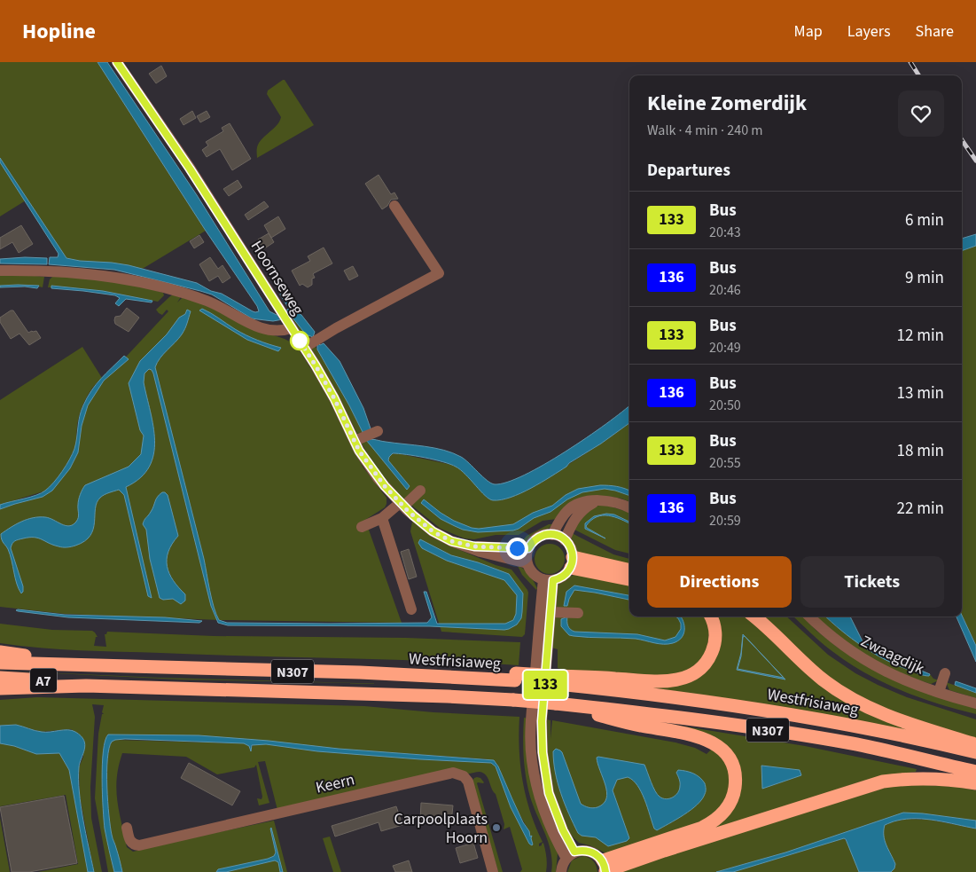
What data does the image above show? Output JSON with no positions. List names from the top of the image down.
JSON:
{
  "streets": {
    "highway": ["Westfrisiaweg", "N307", "A7"],
    "street": ["Hoornseweg", "Zwaagdijk", "Keern"]
  },
  "crossings": [
    ["Westfrisiaweg", "N307"],
    ["Westfrisiaweg", "A7"],
    ["N307", "A7"]
  ],
  "places": ["Carpoolplaats Hoorn"],
  "lines": ["bus line 133"],
  "page": {
    "header": "Hopline",
    "nav": ["Map", "Layers", "Share"],
    "on_map": "133",
    "heading": [
      ["Kleine Zomerdijk", "Walk · 4 min · 240 m"],
      "Departures"
    ],
    "list": [
      {
        "mark": "133",
        "name": "Bus",
        "note": "20:43",
        "value": "6 min"
      },
      {
        "mark": "136",
        "name": "Bus",
        "note": "20:46",
        "value": "9 min"
      },
      {
        "mark": "133",
        "name": "Bus",
        "note": "20:49",
        "value": "12 min"
      },
      {
        "mark": "136",
        "name": "Bus",
        "note": "20:50",
        "value": "13 min"
      },
      {
        "mark": "133",
        "name": "Bus",
        "note": "20:55",
        "value": "18 min"
      },
      {
        "mark": "136",
        "name": "Bus",
        "note": "20:59",
        "value": "22 min"
      }
    ],
    "buttons": ["Directions", "Tickets"]
  }
}
